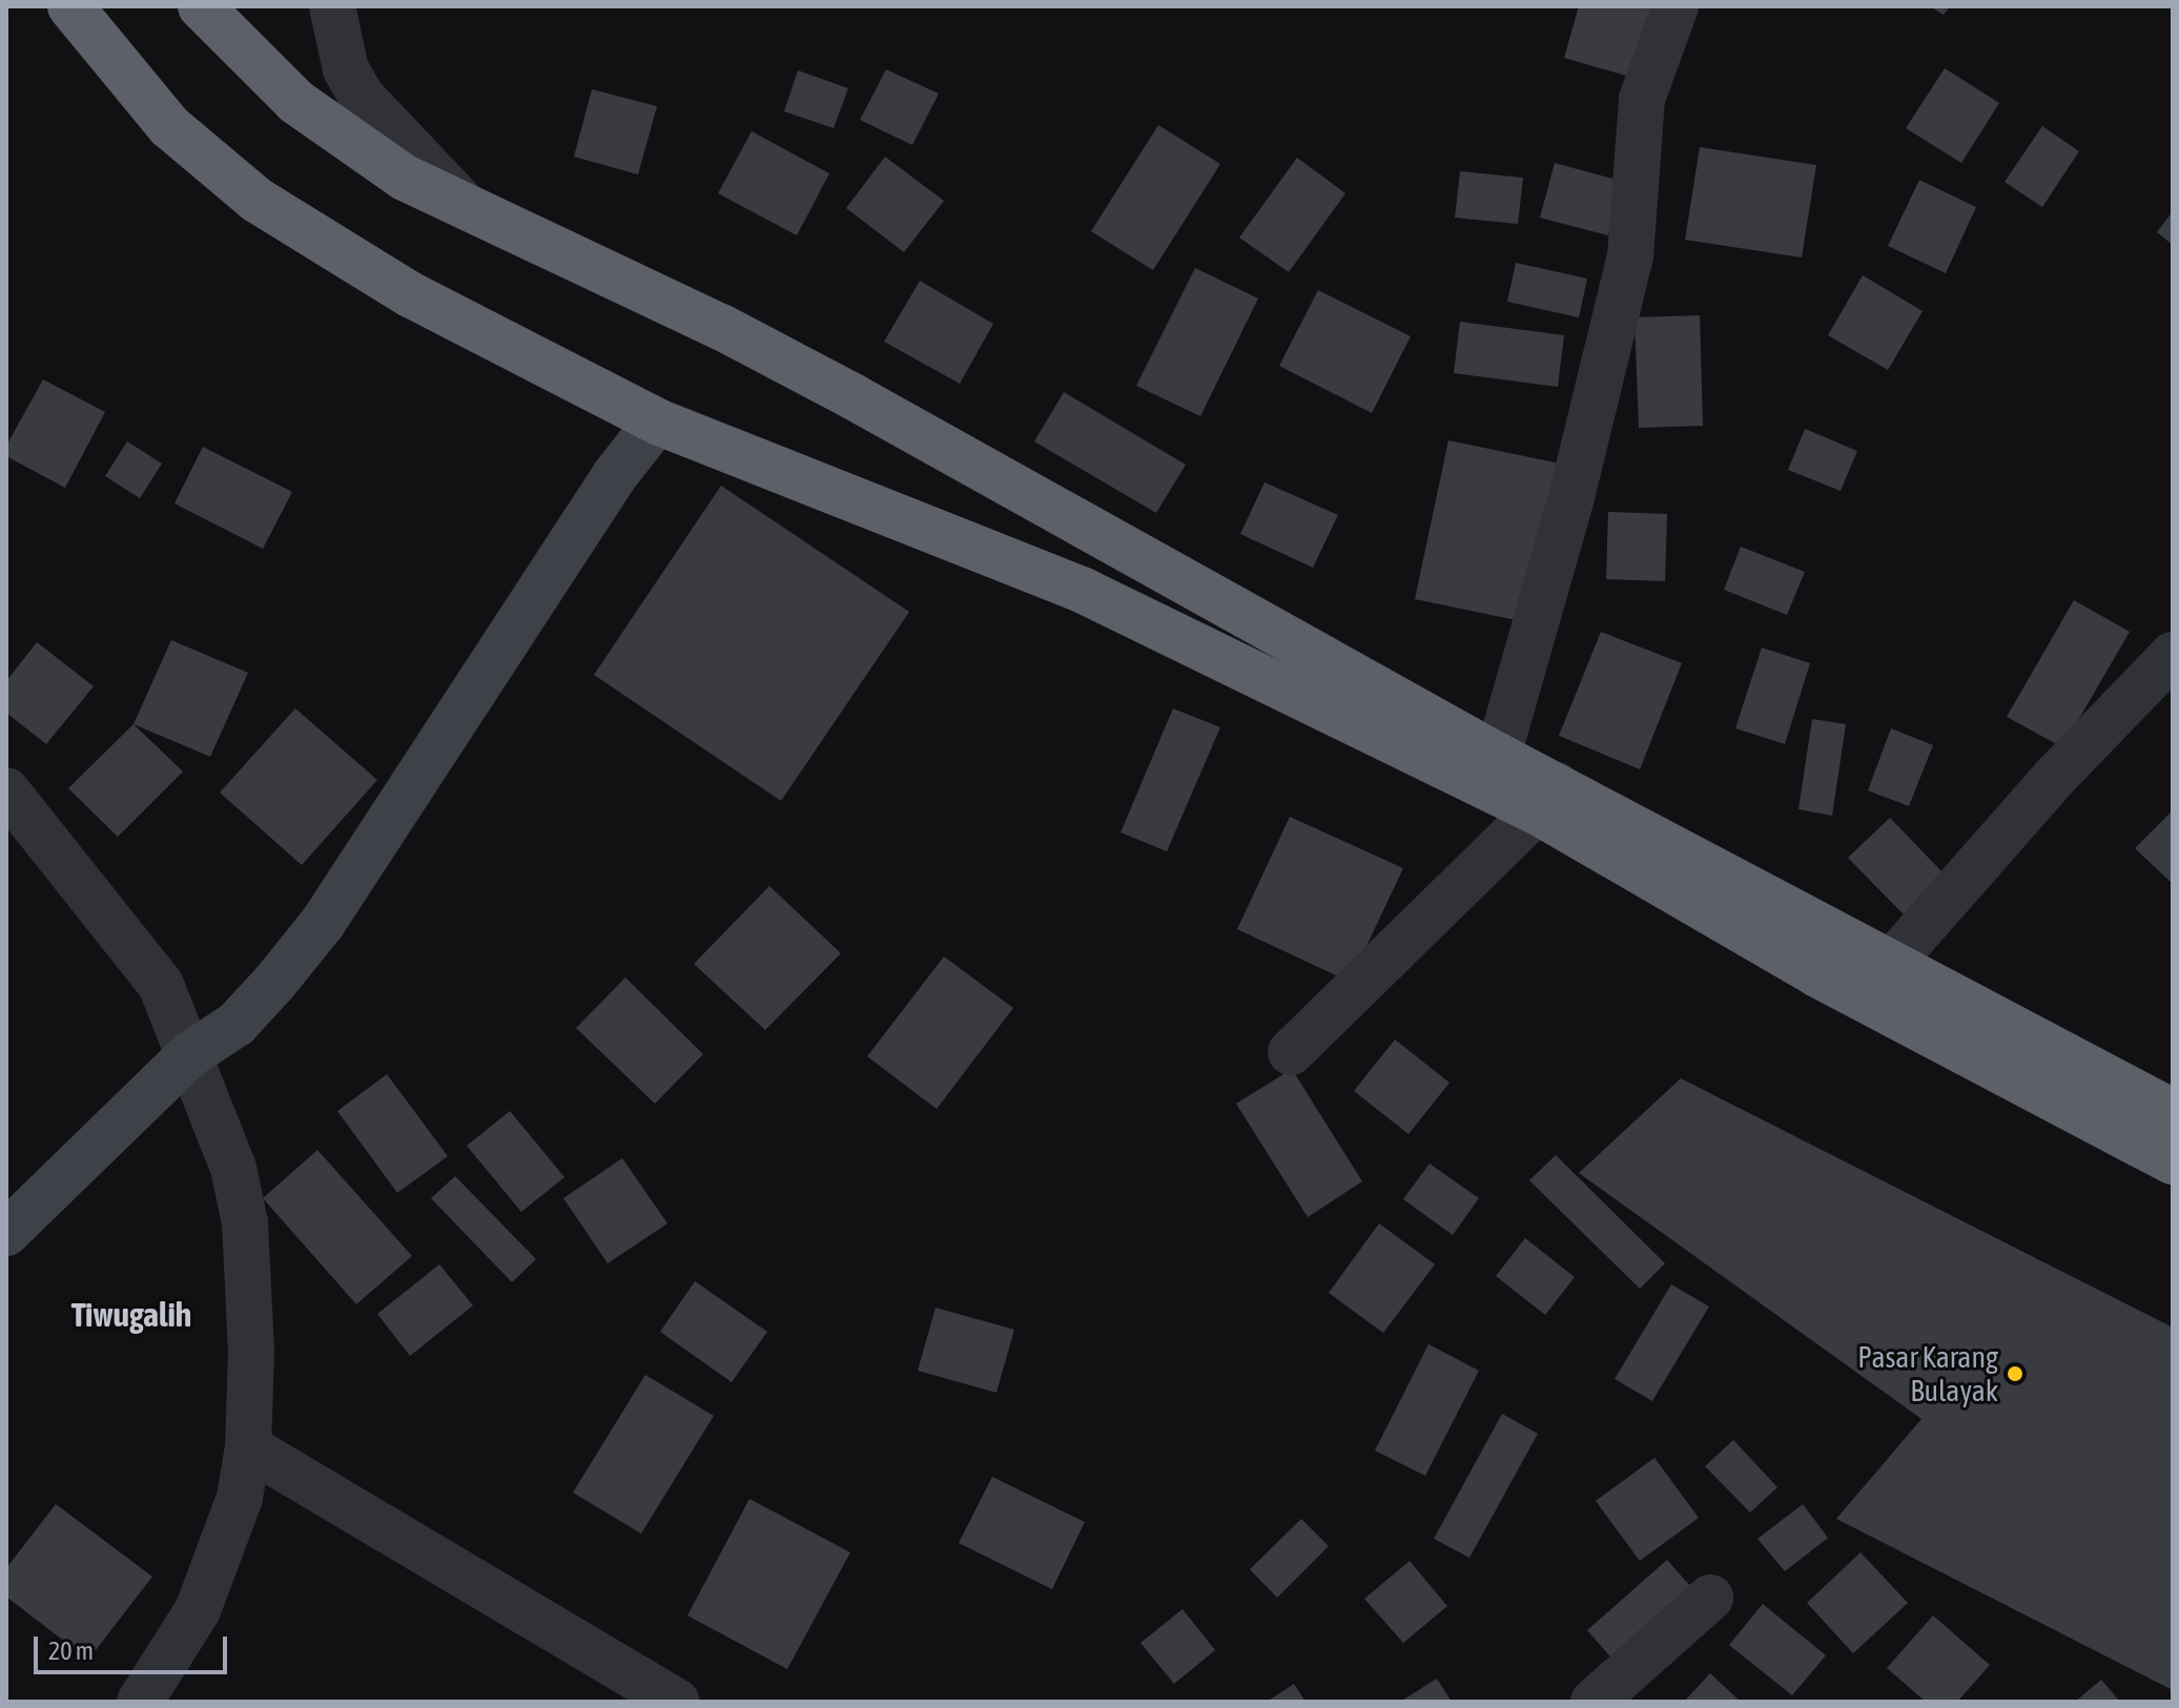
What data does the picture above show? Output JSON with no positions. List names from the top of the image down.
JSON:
{
  "districts": ["Tiwugalih"],
  "places": ["Pasar Karang Bulayak"],
  "scale_bar": "20 m"
}
